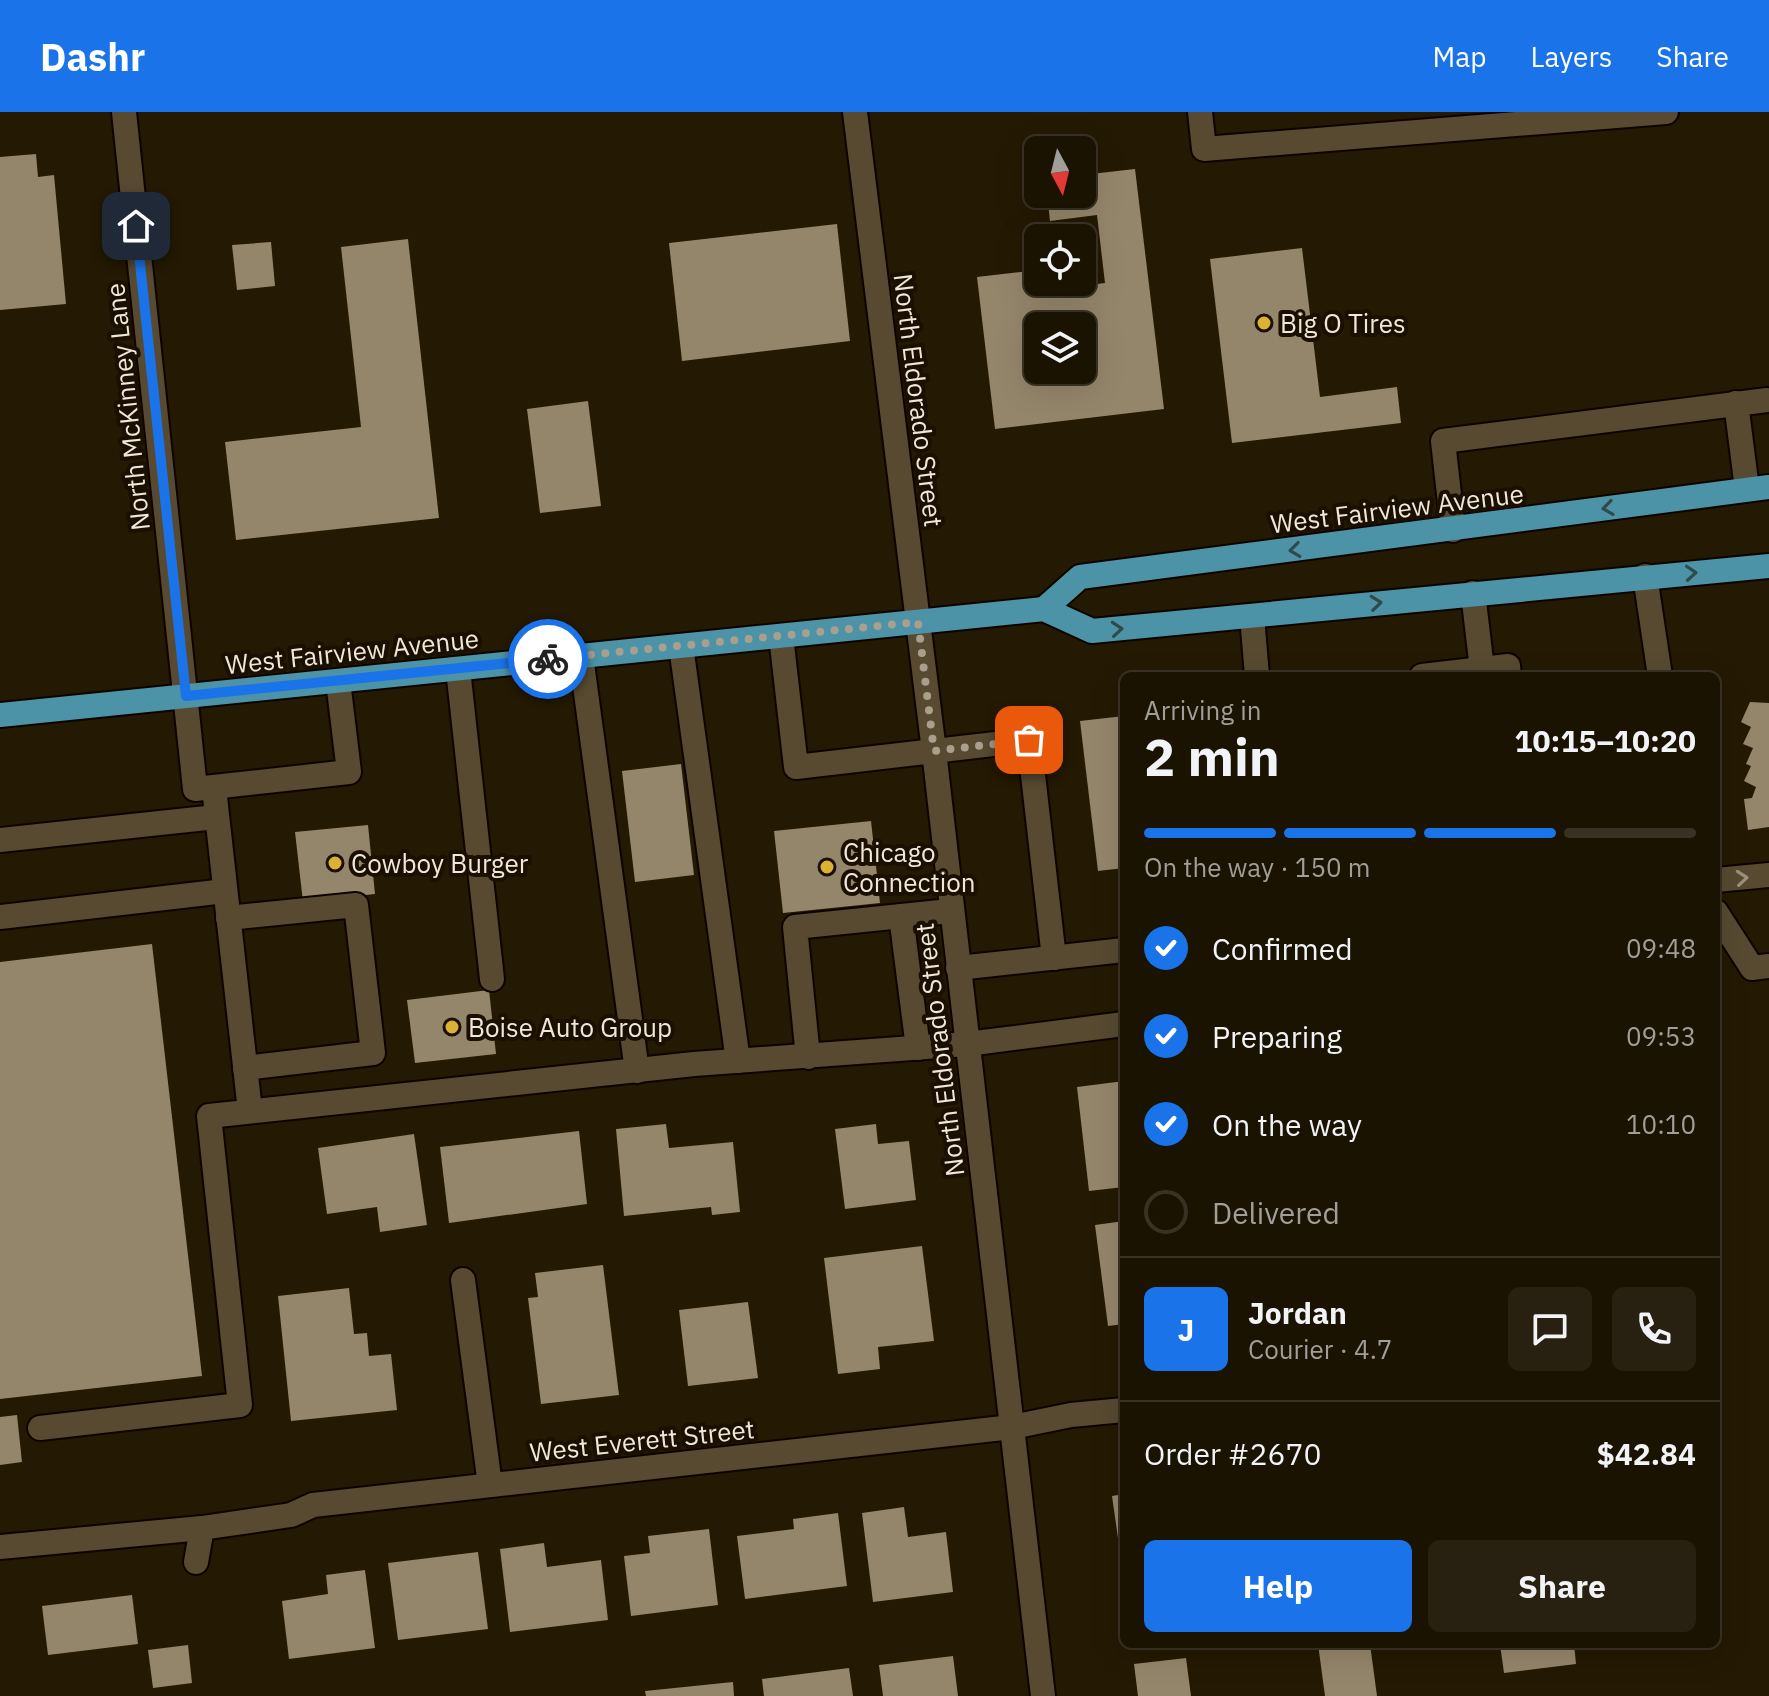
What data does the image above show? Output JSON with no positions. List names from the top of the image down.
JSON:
{
  "streets": {
    "main road": ["West Fairview Avenue"],
    "street": ["North Eldorado Street", "North McKinney Lane", "West Everett Street"]
  },
  "crossings": [
    ["North Eldorado Street", "West Fairview Avenue"],
    ["North Eldorado Street", "West Everett Street"],
    ["North McKinney Lane", "West Fairview Avenue"]
  ],
  "places": [
    "Big O Tires",
    "Cowboy Burger",
    "Chicago Connection",
    "Boise Auto Group"
  ],
  "north": "bottom",
  "page": {
    "header": "Dashr",
    "nav": ["Map", "Layers", "Share"],
    "heading": ["2 min", "Arriving in", "10:15–10:20"],
    "panel": [
      "Jordan",
      "Courier · 4.7",
      "Order #2670",
      "$42.84"
    ],
    "bar": "On the way · 150 m",
    "list": [
      ["Confirmed", "09:48"],
      ["Preparing", "09:53"],
      ["On the way", "10:10"],
      "Delivered"
    ],
    "round": "J",
    "buttons": ["Help", "Share"]
  }
}
